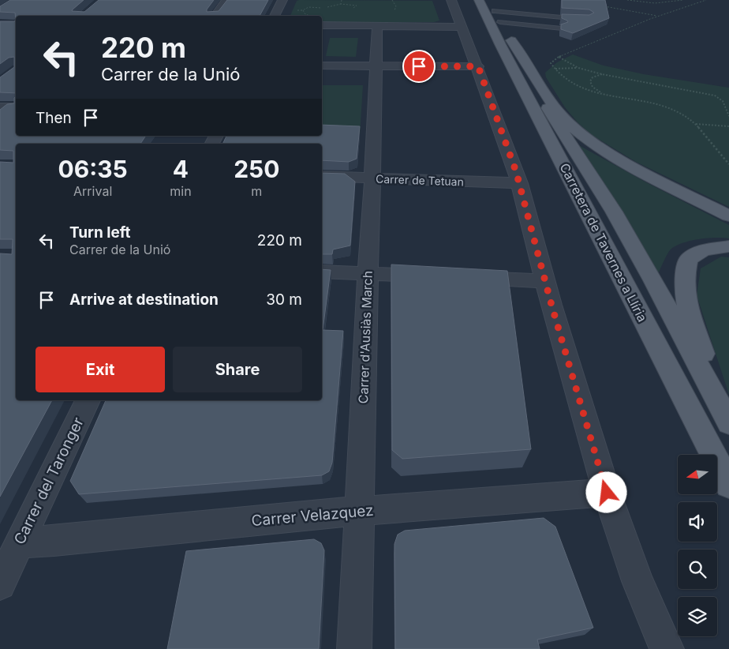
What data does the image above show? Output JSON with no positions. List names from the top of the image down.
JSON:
{
  "streets": {
    "main road": ["Carretera de Tavernes a Llíria"],
    "street": [
      "Carrer de Tetuan",
      "Carrer d'Ausiàs March",
      "Carrer del Taronger",
      "Carrer Velazquez"
    ]
  },
  "crossings": [
    ["Carrer de Tetuan", "Carrer d'Ausiàs March"],
    ["Carrer d'Ausiàs March", "Carrer Velazquez"],
    ["Carrer del Taronger", "Carrer Velazquez"]
  ],
  "north": "left",
  "page": {
    "turn": ["220 m", "Carrer de la Unió"],
    "then": "Then",
    "eta": [
      "06:35",
      "Arrival",
      "4",
      "min",
      "250",
      "m"
    ],
    "list": [
      {
        "name": "Turn left",
        "note": "Carrer de la Unió",
        "value": "220 m"
      },
      {
        "name": "Arrive at destination",
        "value": "30 m"
      }
    ],
    "buttons": ["Exit", "Share"]
  }
}
